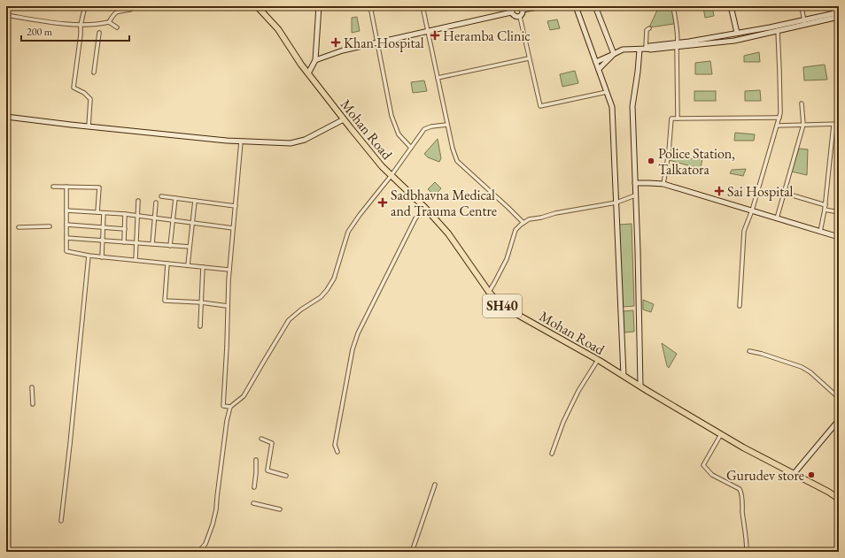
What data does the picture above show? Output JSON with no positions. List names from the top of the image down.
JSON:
{
  "streets": {
    "main road": ["Mohan Road", "SH40"]
  },
  "places": {
    "health": [
      "Heramba Clinic",
      "Khan Hospital",
      "Sai Hospital",
      "Sadbhavna Medical and Trauma Centre"
    ],
    "other": ["Police Station, Talkatora", "Gurudev store"]
  },
  "scale_bar": "200 m"
}
